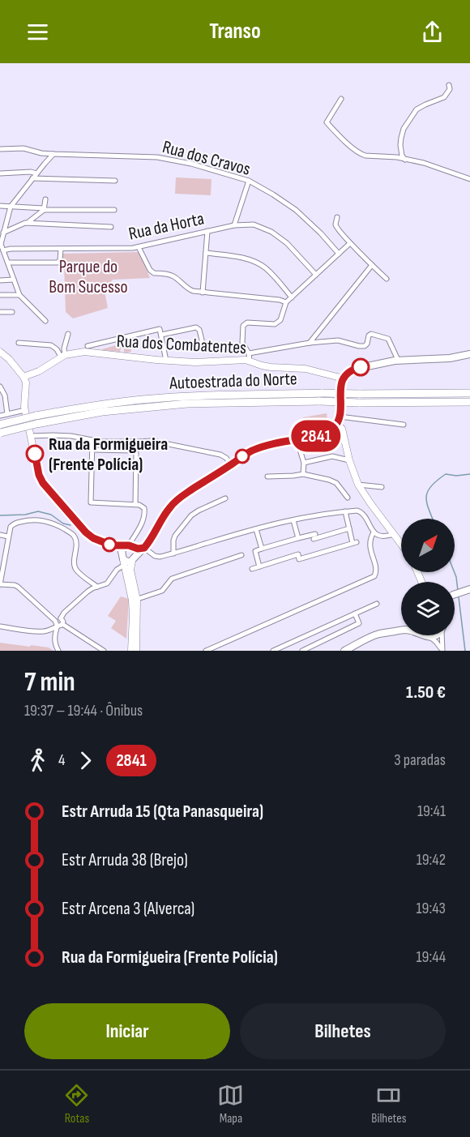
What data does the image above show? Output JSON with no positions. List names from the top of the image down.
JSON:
{
  "streets": {
    "highway": ["Autoestrada do Norte"],
    "street": ["Rua dos Cravos", "Rua da Horta", "Rua dos Combatentes"]
  },
  "parks": ["Parque do Bom Sucesso"],
  "places": ["Rua da Formigueira (Frente Polícia)"],
  "lines": ["bus line 2841"],
  "north": "top right",
  "page": {
    "header": "Transo",
    "on_map": "2841",
    "heading": ["7 min", "19:37 – 19:44 · Ônibus", "1.50 €"],
    "legs": ["4", "2841", "3 paradas"],
    "list": [
      {
        "name": "Estr Arruda 15 (Qta Panasqueira)",
        "value": "19:41"
      },
      {
        "name": "Estr Arruda 38 (Brejo)",
        "value": "19:42"
      },
      {
        "name": "Estr Arcena 3 (Alverca)",
        "value": "19:43"
      },
      {
        "name": "Rua da Formigueira (Frente Polícia)",
        "value": "19:44"
      }
    ],
    "buttons": ["Iniciar", "Bilhetes"],
    "tabs": ["Rotas", "Mapa", "Bilhetes"]
  }
}
